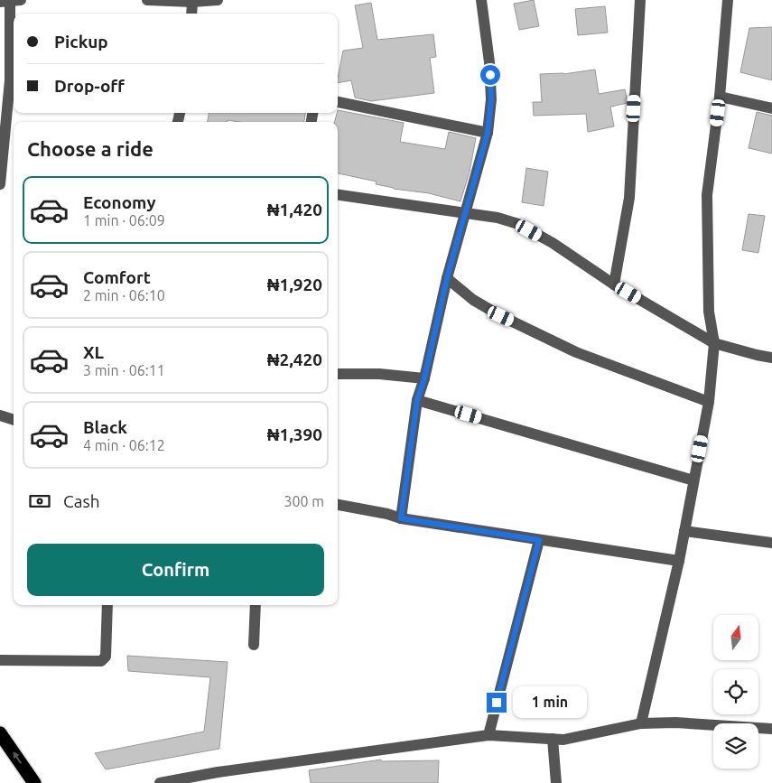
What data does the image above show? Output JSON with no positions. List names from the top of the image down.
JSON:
{
  "north": "top",
  "page": {
    "banner": ["Pickup", "Drop-off"],
    "heading": "Choose a ride",
    "list": [
      {
        "name": "Economy",
        "note": "1 min · 06:09",
        "value": "₦1,420"
      },
      {
        "name": "Comfort",
        "note": "2 min · 06:10",
        "value": "₦1,920"
      },
      {
        "name": "XL",
        "note": "3 min · 06:11",
        "value": "₦2,420"
      },
      {
        "name": "Black",
        "note": "4 min · 06:12",
        "value": "₦1,390"
      }
    ],
    "pay": ["Cash", "300 m"],
    "buttons": "Confirm",
    "bubble": "1 min"
  }
}
